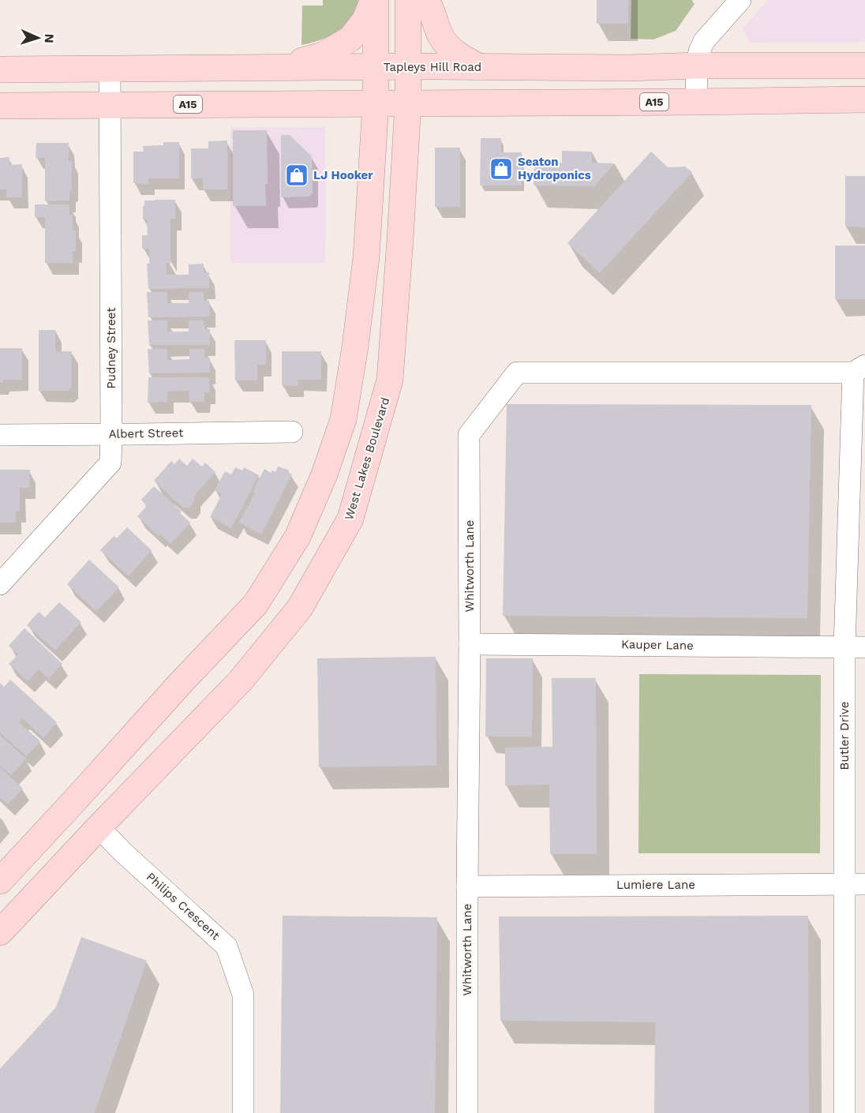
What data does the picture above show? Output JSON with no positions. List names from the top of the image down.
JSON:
{
  "streets": {
    "main road": ["Tapleys Hill Road", "A15", "West Lakes Boulevard"],
    "street": [
      "Pudney Street",
      "Albert Street",
      "Whitworth Lane",
      "Kauper Lane",
      "Butler Drive",
      "Lumiere Lane",
      "Philips Crescent"
    ]
  },
  "crossings": [
    ["Tapleys Hill Road", "Pudney Street"],
    ["Tapleys Hill Road", "West Lakes Boulevard"],
    ["A15", "Pudney Street"],
    ["A15", "West Lakes Boulevard"],
    ["Pudney Street", "Albert Street"],
    ["West Lakes Boulevard", "Philips Crescent"],
    ["Whitworth Lane", "Kauper Lane"],
    ["Whitworth Lane", "Butler Drive"],
    ["Whitworth Lane", "Lumiere Lane"],
    ["Kauper Lane", "Butler Drive"],
    ["Butler Drive", "Lumiere Lane"]
  ],
  "places": {
    "shop": ["Seaton Hydroponics", "LJ Hooker"]
  },
  "north": "right"
}
